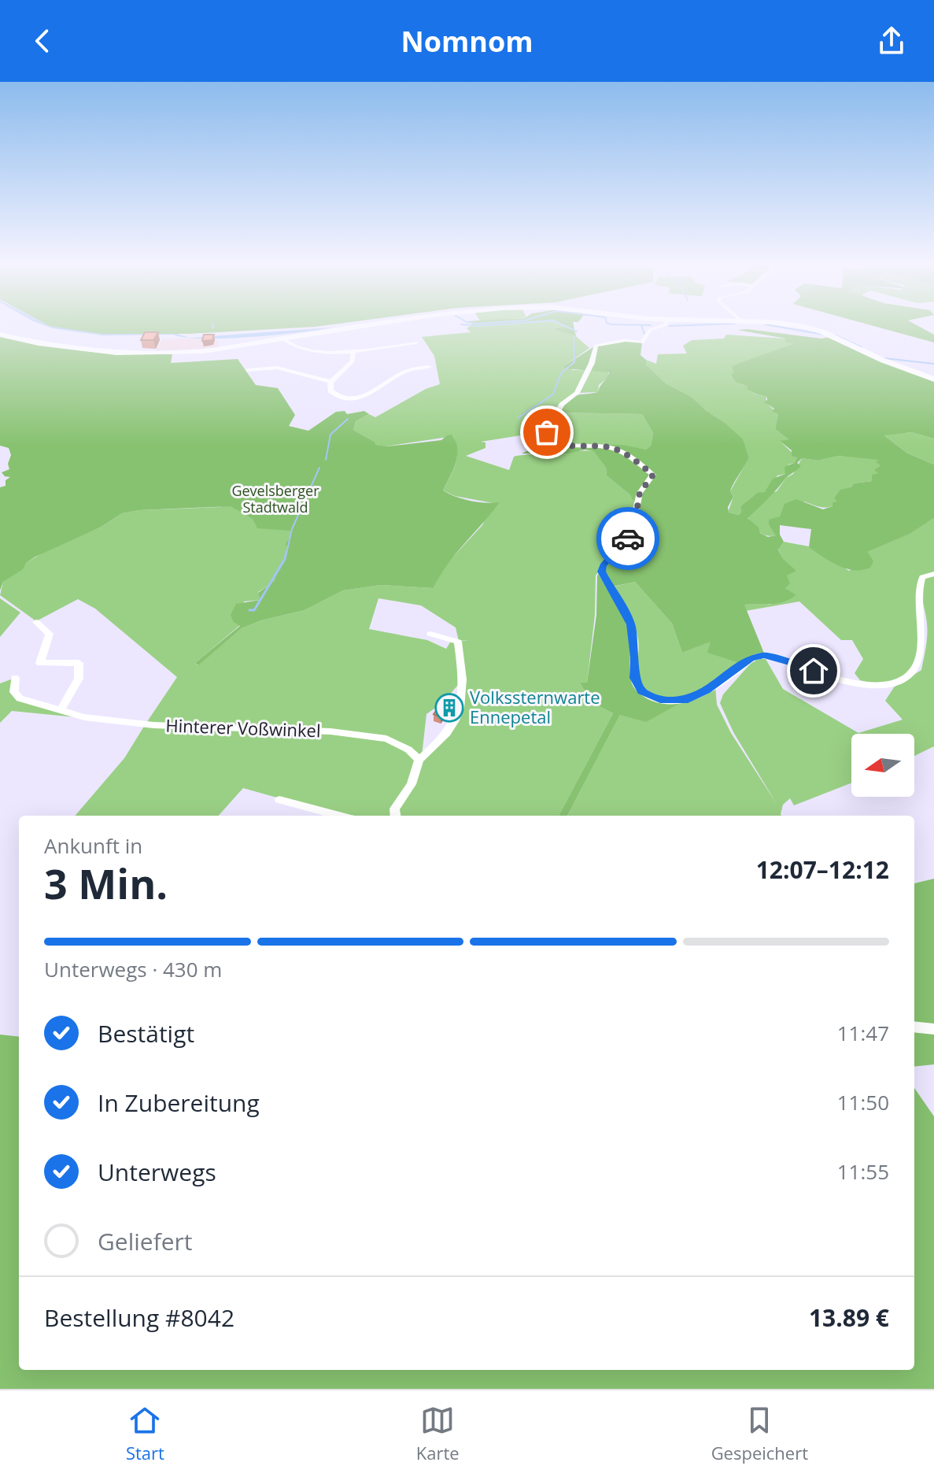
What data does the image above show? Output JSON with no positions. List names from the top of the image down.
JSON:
{
  "streets": {
    "street": ["Hinterer Voßwinkel"]
  },
  "parks": ["Gevelsberger Stadtwald"],
  "places": {
    "building": ["Volkssternwarte Ennepetal"]
  },
  "north": "left",
  "page": {
    "header": "Nomnom",
    "heading": ["3 Min.", "Ankunft in", "12:07–12:12"],
    "panel": ["Bestellung #8042", "13.89 €"],
    "bar": "Unterwegs · 430 m",
    "list": [
      ["Bestätigt", "11:47"],
      ["In Zubereitung", "11:50"],
      ["Unterwegs", "11:55"],
      "Geliefert"
    ],
    "tabs": ["Start", "Karte", "Gespeichert"]
  }
}
